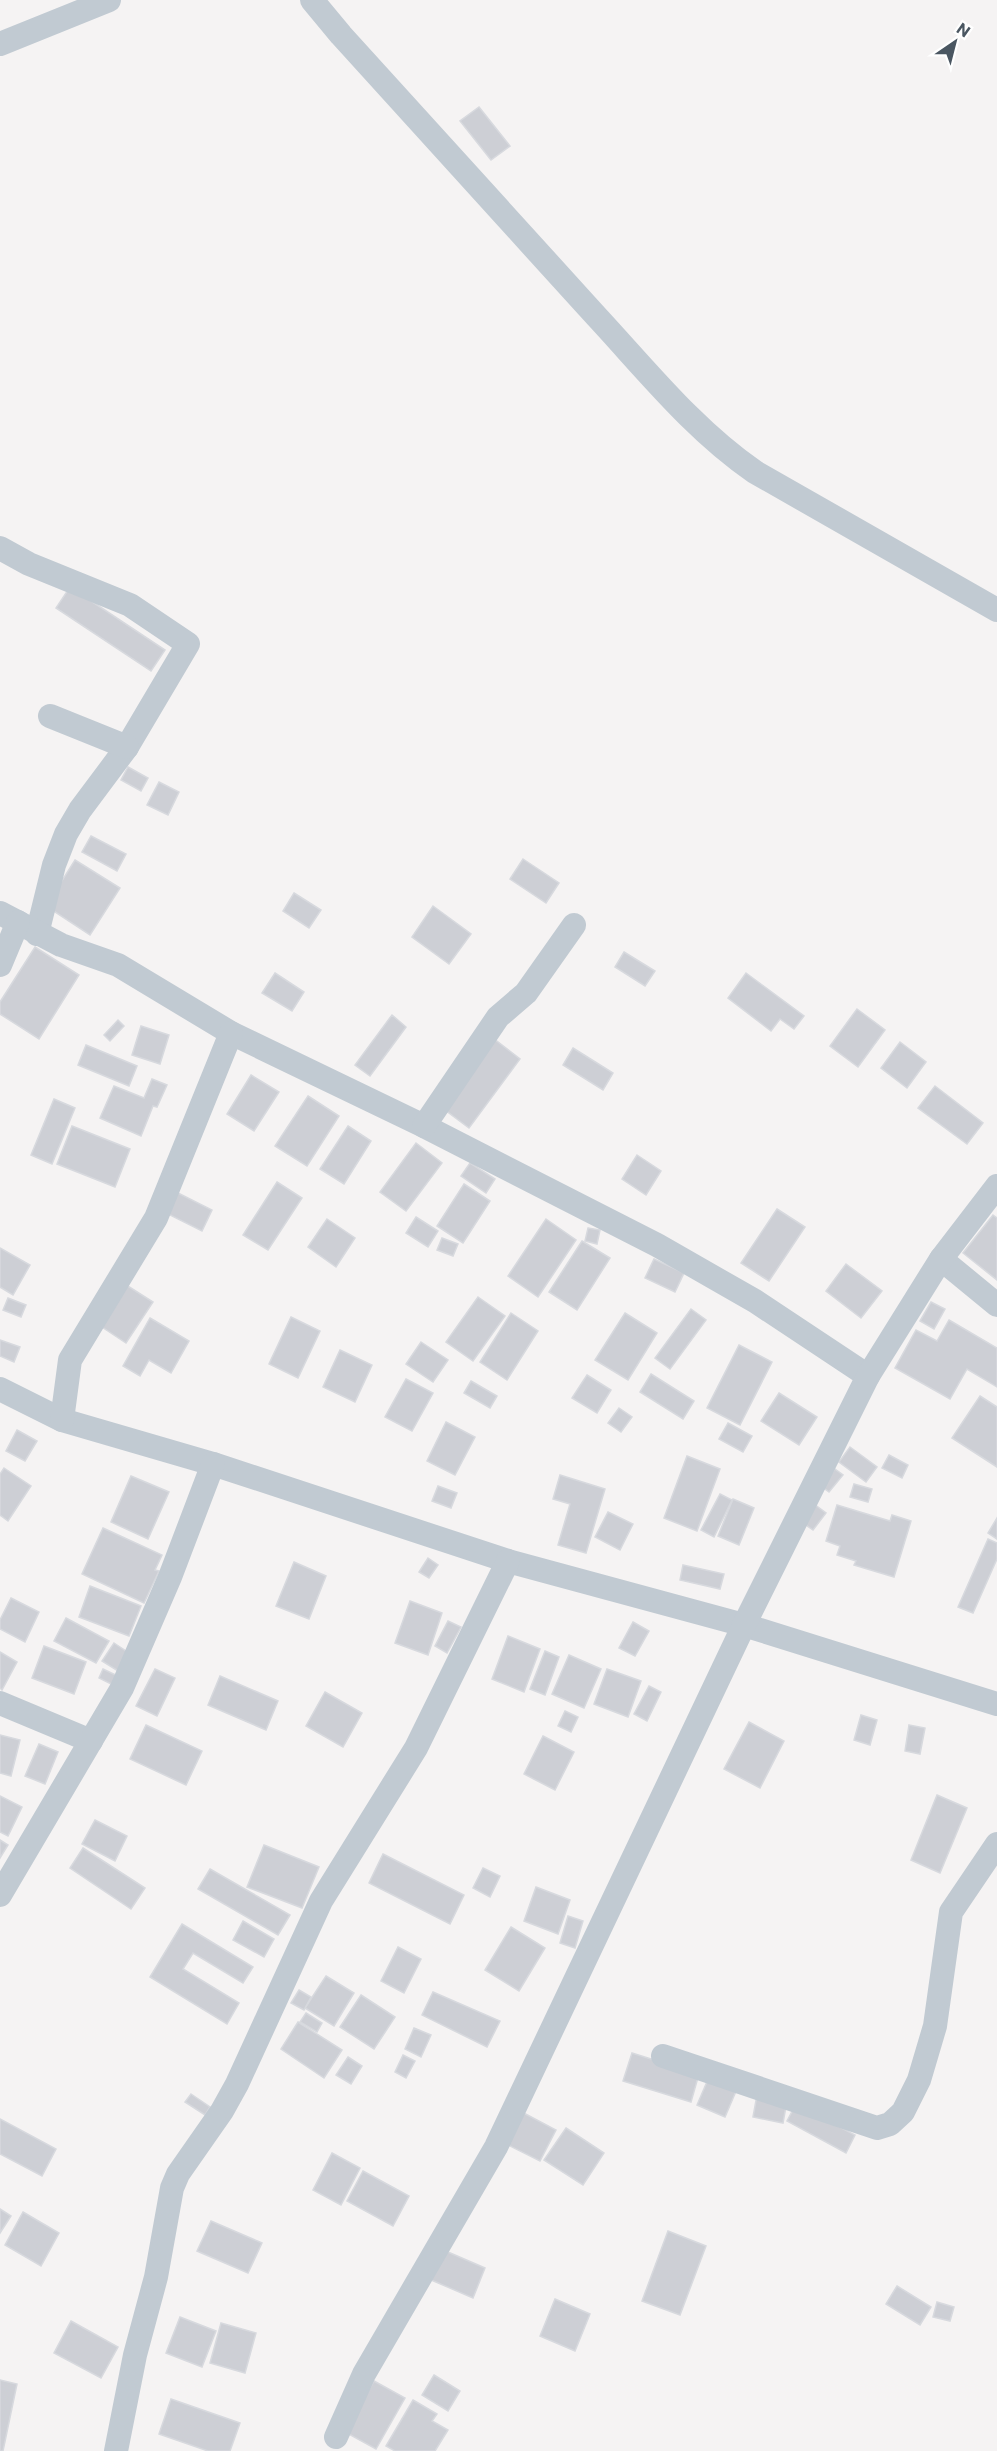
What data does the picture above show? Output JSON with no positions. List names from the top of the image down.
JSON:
{
  "north": "top right"
}
